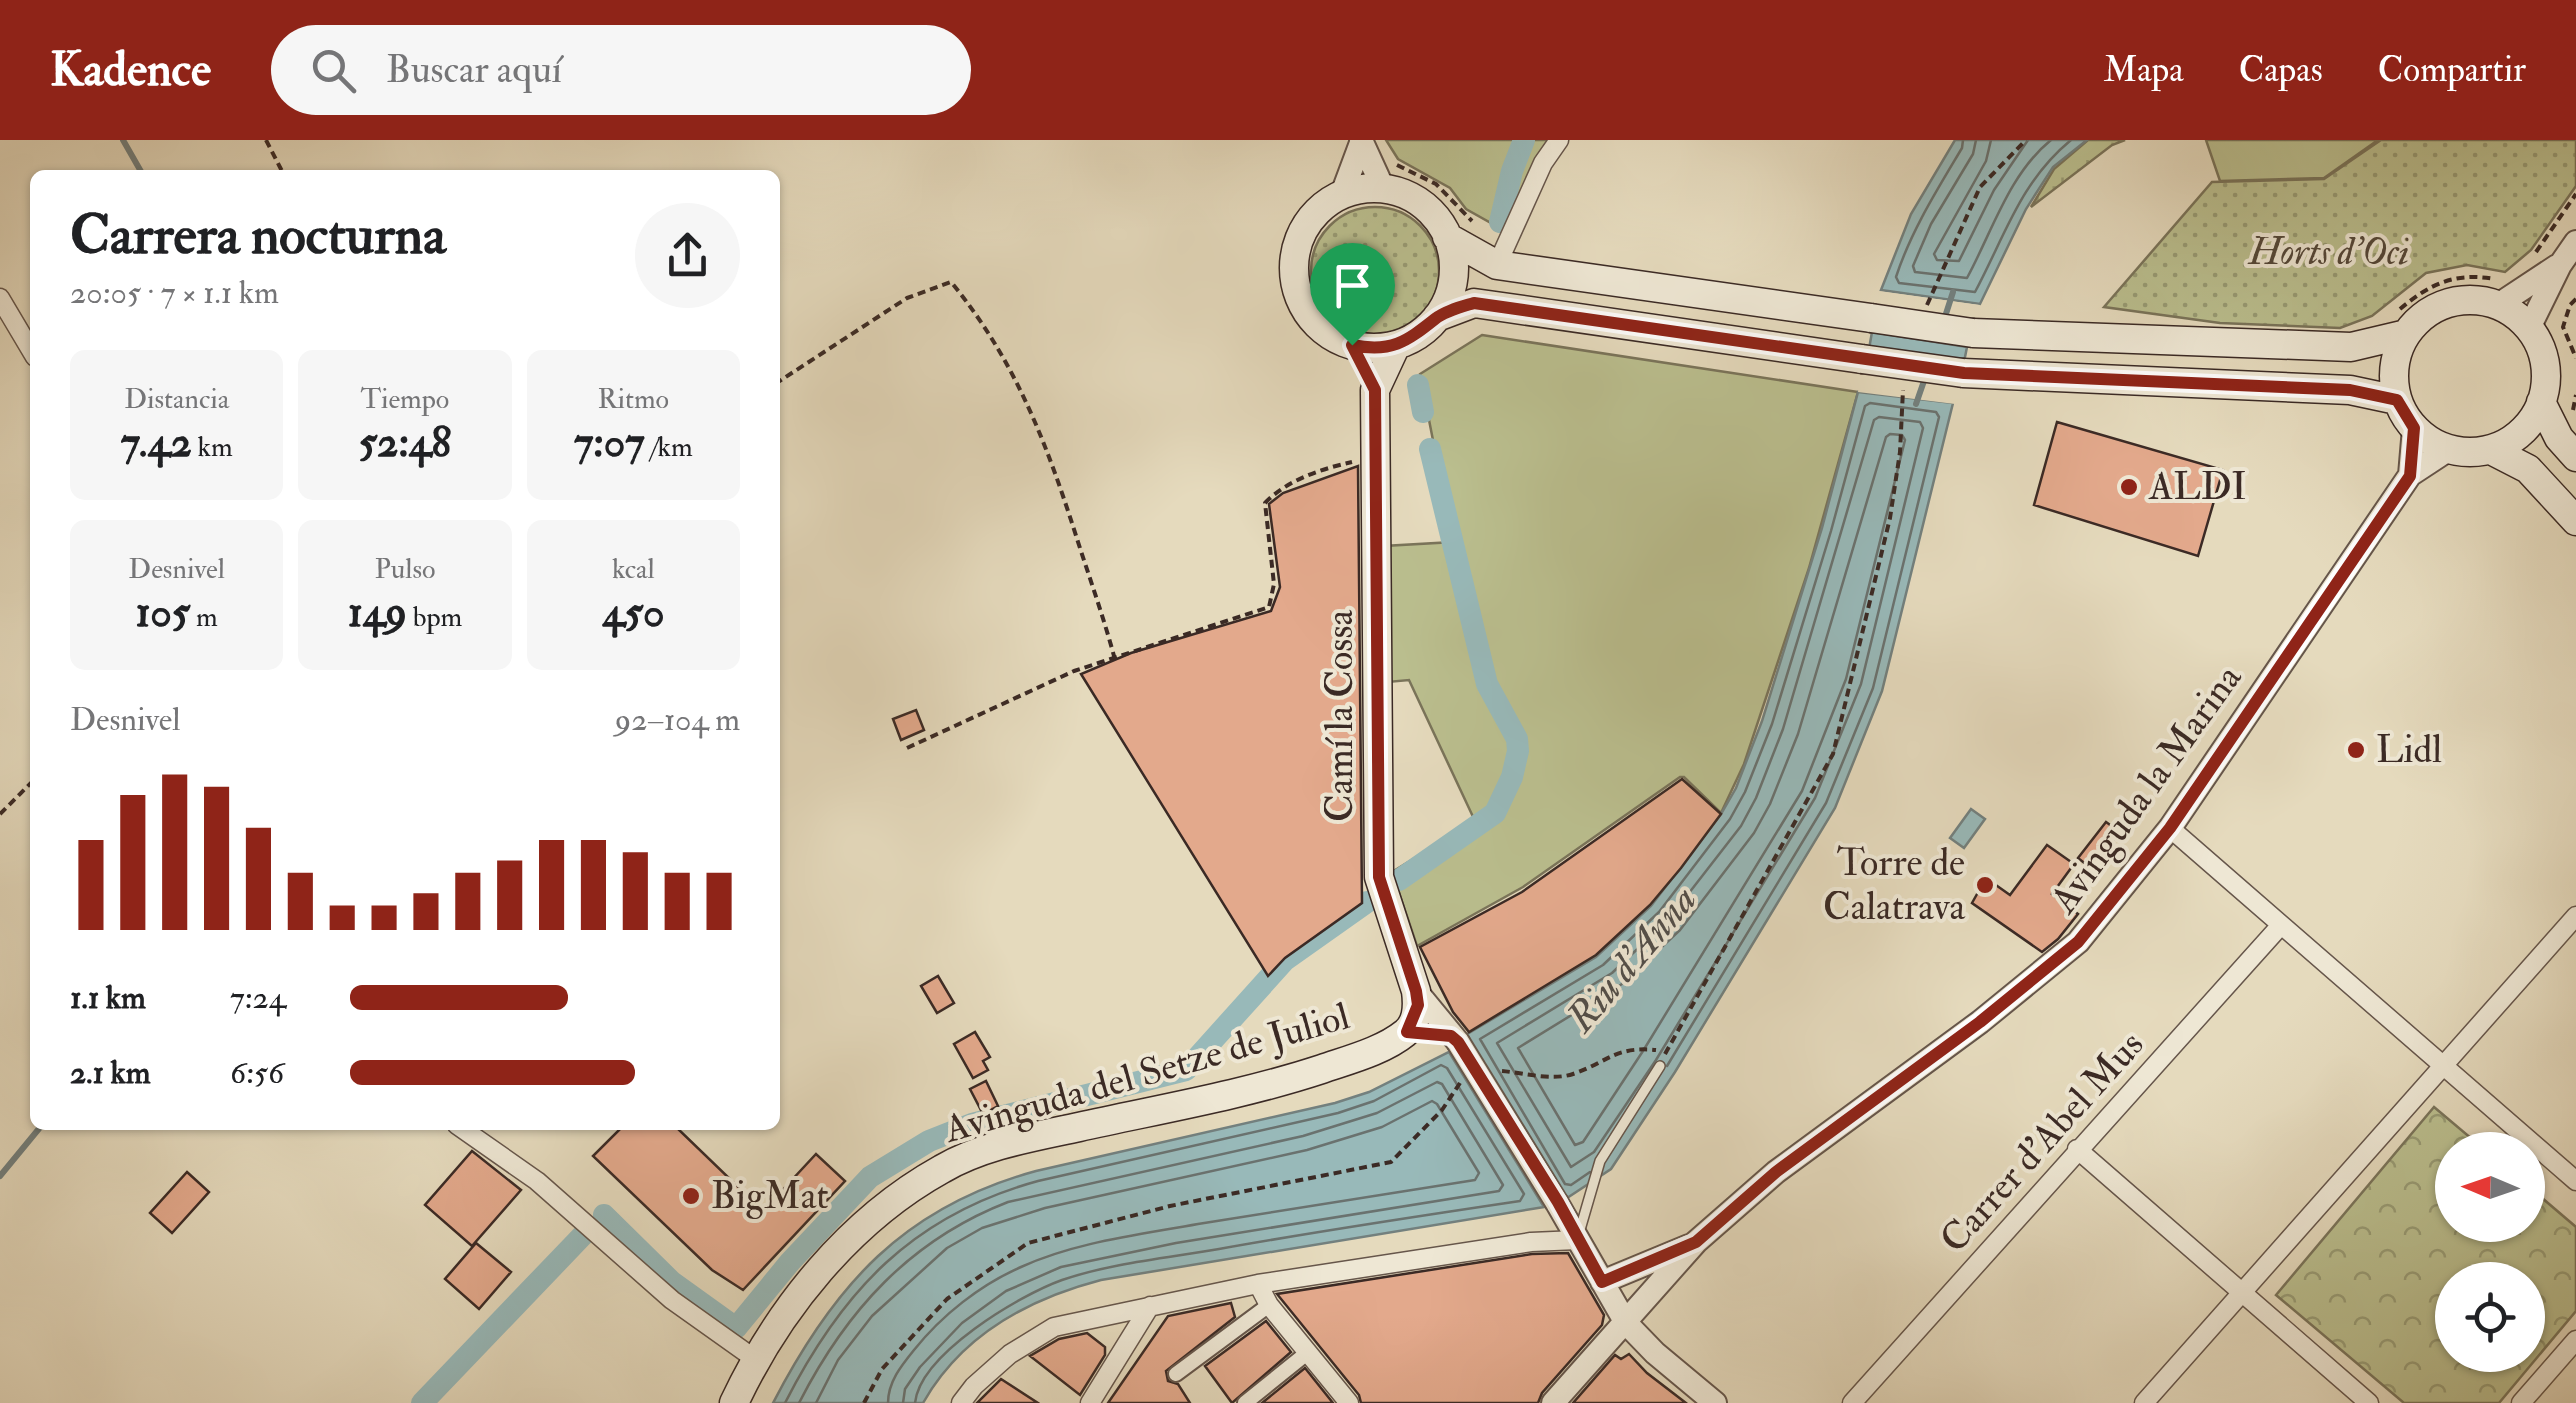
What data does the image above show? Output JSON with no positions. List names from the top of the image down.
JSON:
{
  "streets": {
    "main road": ["Camí la Cossa", "Avinguda del Setze de Juliol"],
    "street": ["Avinguda la Marina", "Carrer d'Abel Mus"]
  },
  "water": ["Riu d'Anna"],
  "parks": ["Horts d'Oci"],
  "places": [
    "ALDI",
    "Lidl",
    "Torre de Calatrava",
    "BigMat"
  ],
  "north": "left",
  "page": {
    "header": "Kadence",
    "search": "Buscar aquí",
    "nav": ["Mapa", "Capas", "Compartir"],
    "heading": ["Carrera nocturna", "20:05 · 7 × 1.1 km"],
    "stats": [
      ["Distancia", "7.42 km"],
      ["Tiempo", "52:48"],
      ["Ritmo", "7:07 /km"],
      ["Desnivel", "105 m"],
      ["Pulso", "149 bpm"],
      ["kcal", "450"]
    ],
    "chart": ["Desnivel", "92–104 m"],
    "list": [
      {
        "name": "1.1 km",
        "note": "7:24"
      },
      {
        "name": "2.1 km",
        "note": "6:56"
      }
    ]
  }
}
